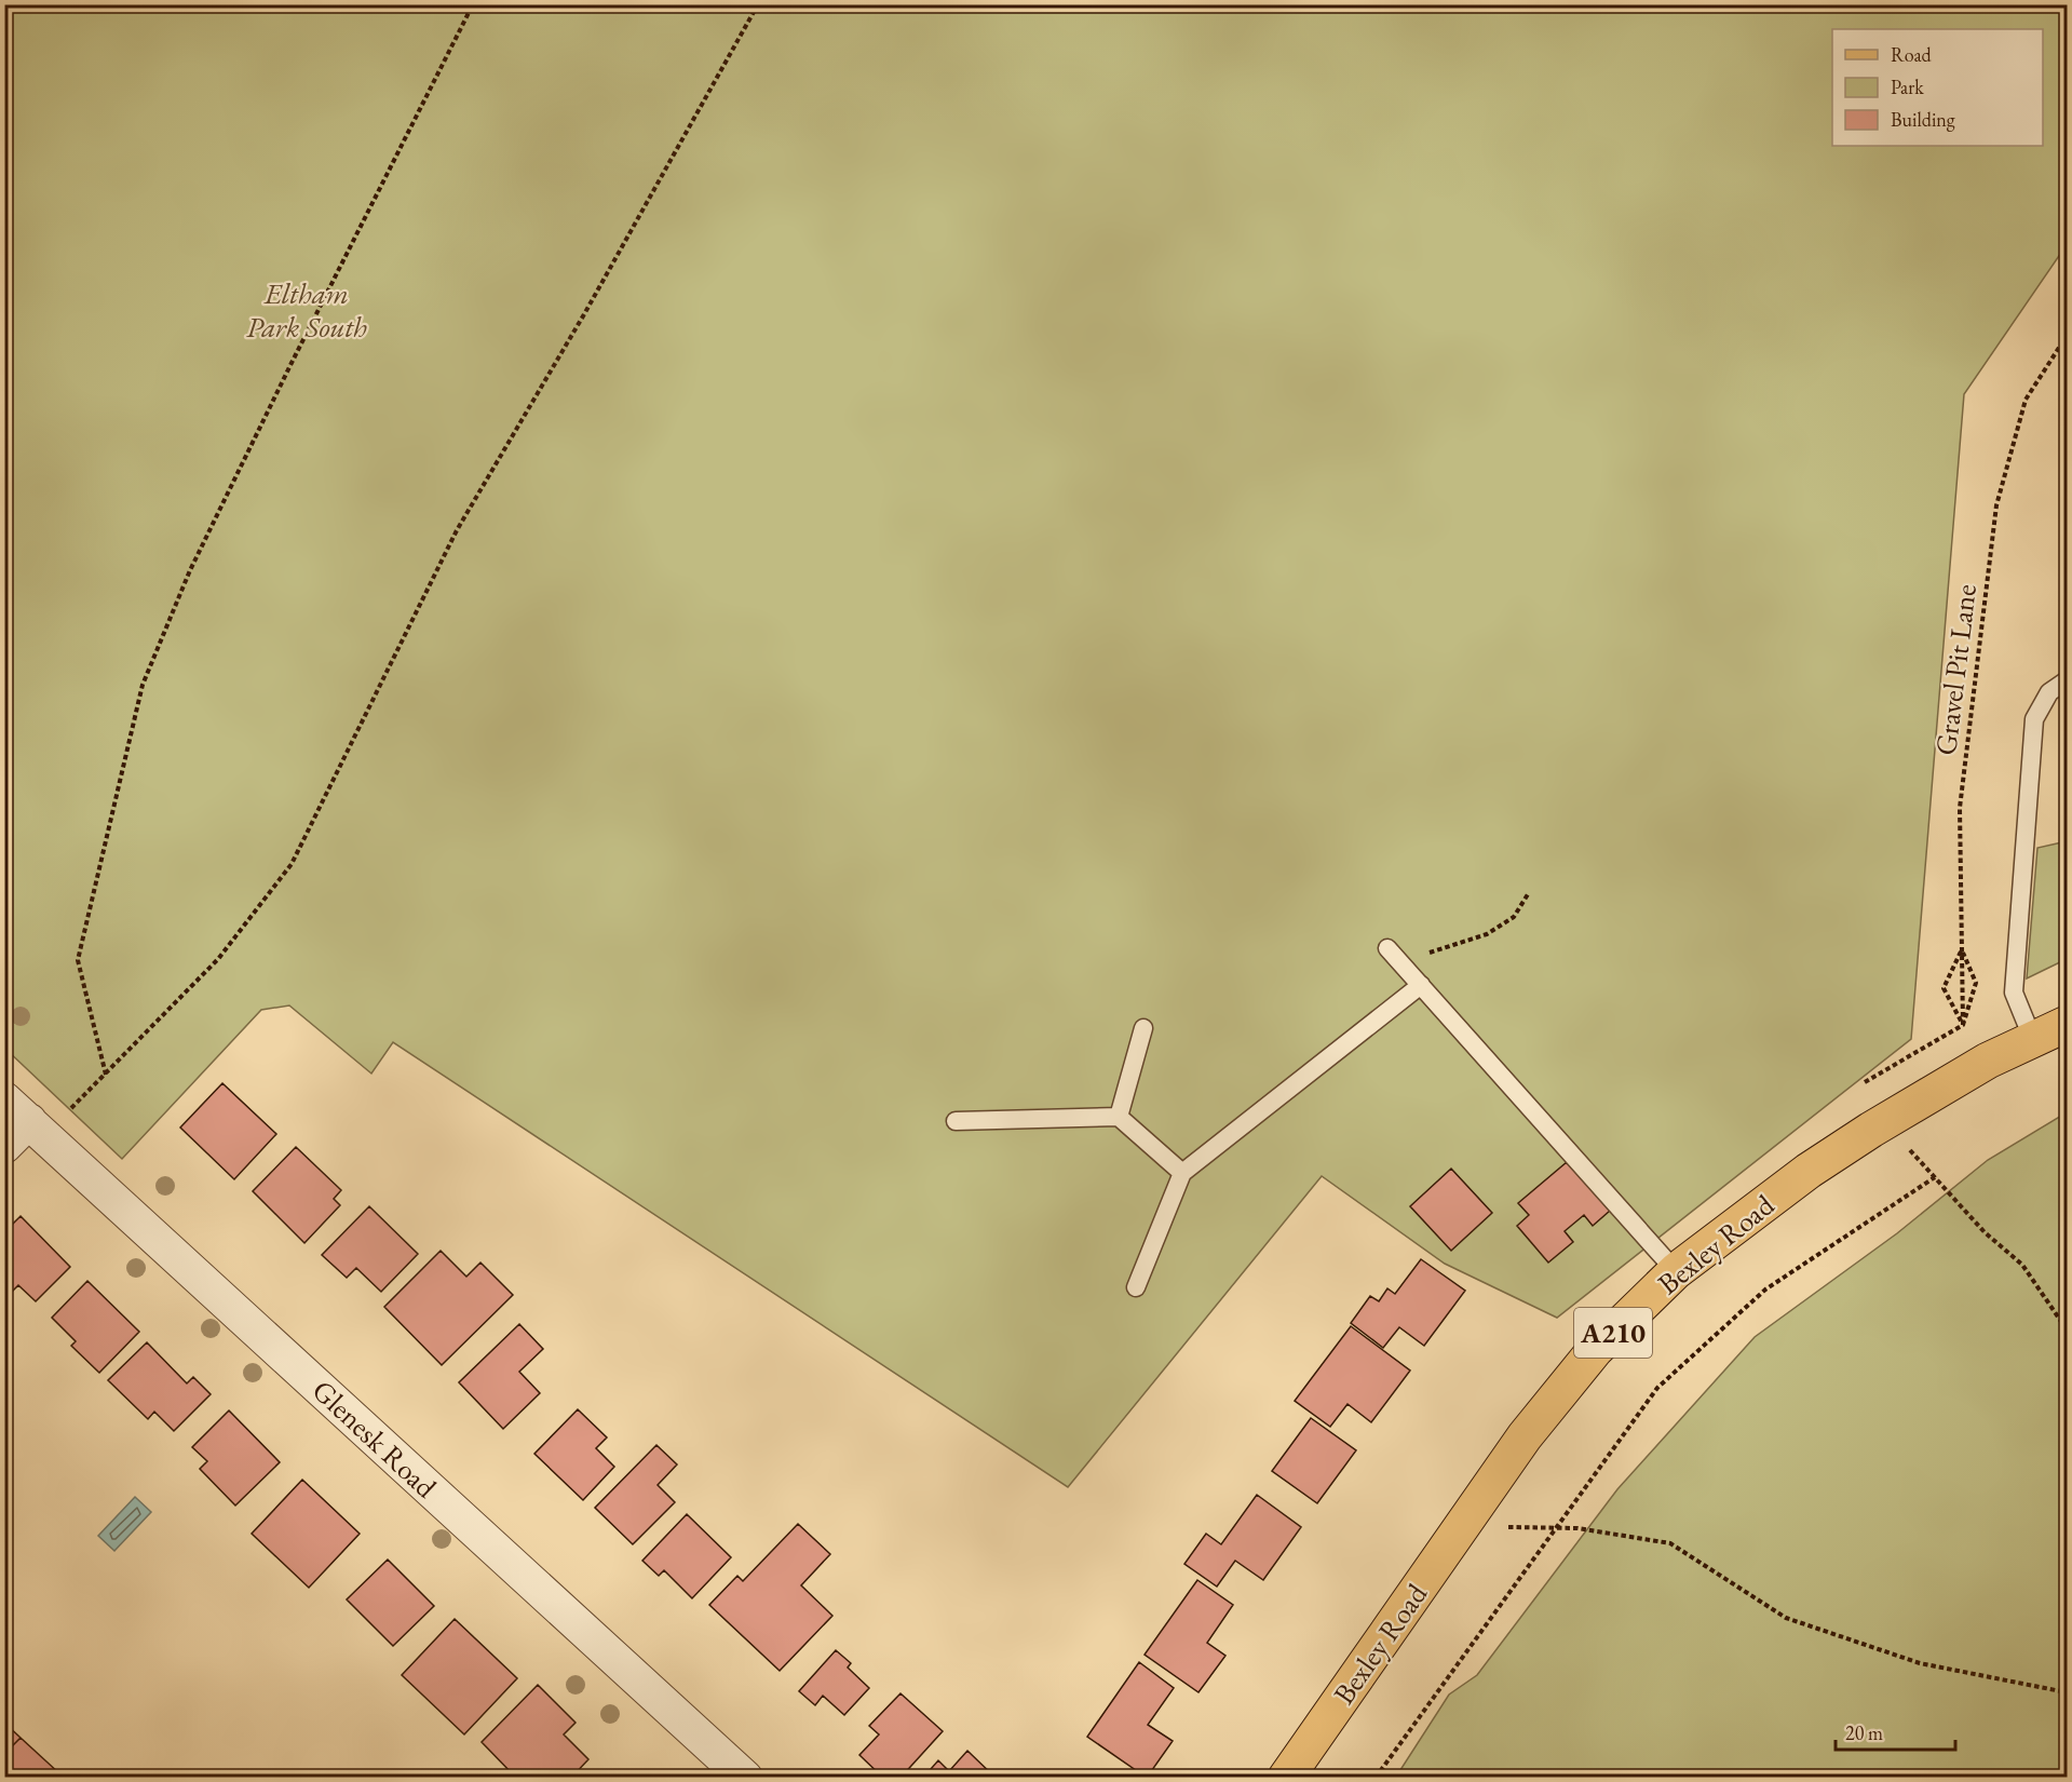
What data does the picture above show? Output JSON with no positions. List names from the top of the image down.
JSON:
{
  "streets": {
    "main road": ["Bexley Road", "A210"],
    "street": ["Glenesk Road"],
    "path": ["Gravel Pit Lane"]
  },
  "parks": ["Eltham Park South"],
  "legend": ["Road", "Park", "Building"],
  "scale_bar": "20 m"
}
